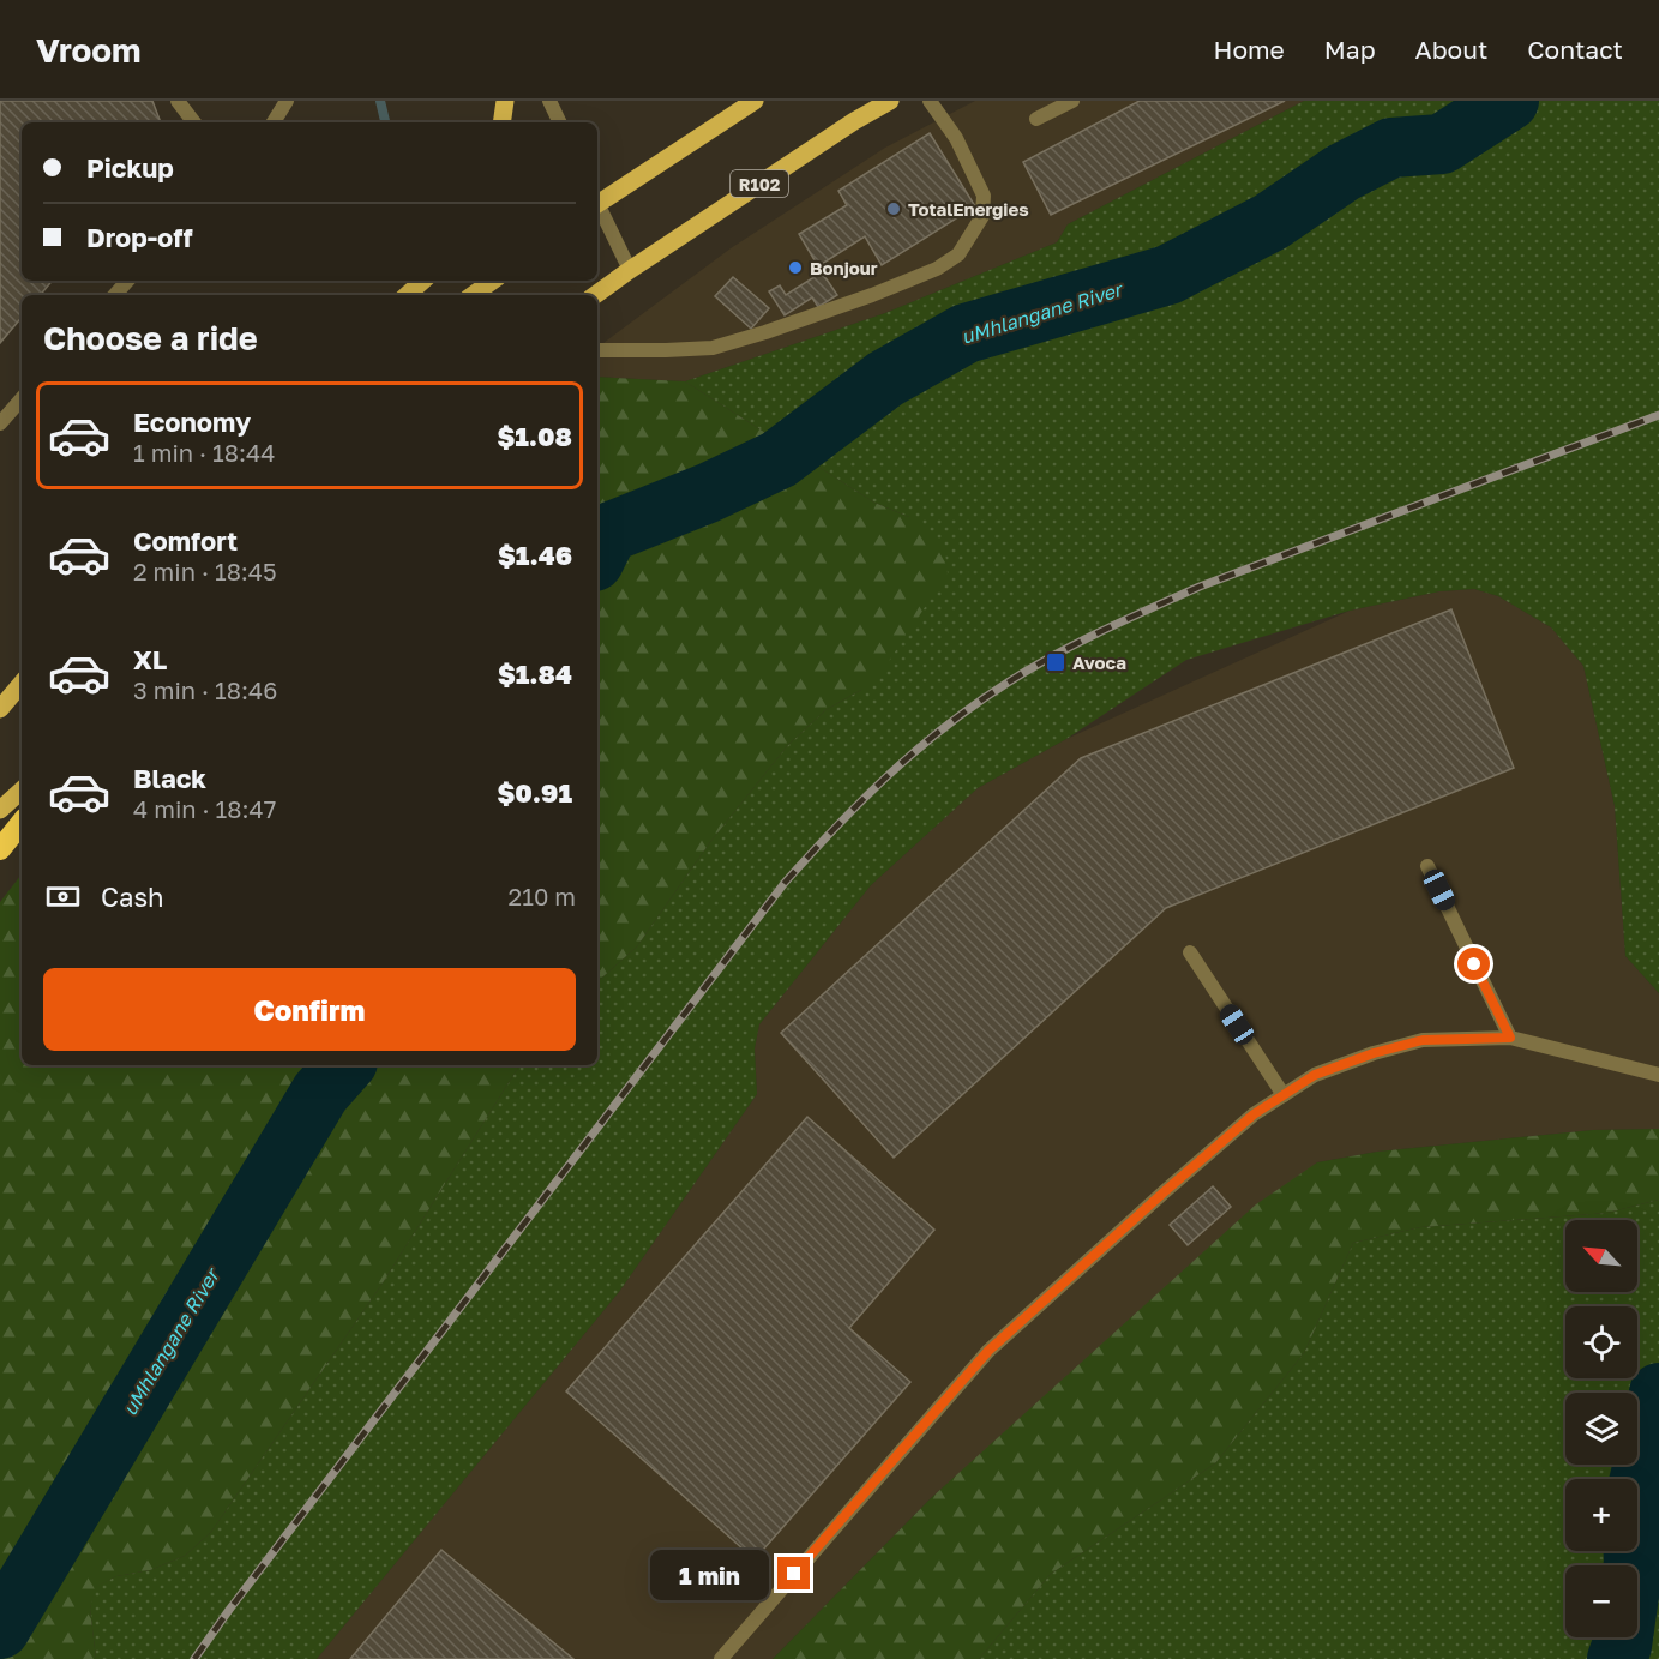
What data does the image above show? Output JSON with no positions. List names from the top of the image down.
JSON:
{
  "streets": {
    "main road": ["R102"]
  },
  "water": ["uMhlangane River"],
  "places": {
    "other": ["TotalEnergies", "Bonjour"],
    "transit": ["Avoca"]
  },
  "north": "top left",
  "page": {
    "header": "Vroom",
    "nav": [
      "Home",
      "Map",
      "About",
      "Contact"
    ],
    "banner": ["Pickup", "Drop-off"],
    "heading": "Choose a ride",
    "list": [
      {
        "name": "Economy",
        "note": "1 min · 18:44",
        "value": "$1.08"
      },
      {
        "name": "Comfort",
        "note": "2 min · 18:45",
        "value": "$1.46"
      },
      {
        "name": "XL",
        "note": "3 min · 18:46",
        "value": "$1.84"
      },
      {
        "name": "Black",
        "note": "4 min · 18:47",
        "value": "$0.91"
      }
    ],
    "pay": ["Cash", "210 m"],
    "buttons": "Confirm",
    "map_buttons": ["+", "−"],
    "bubble": "1 min"
  }
}
